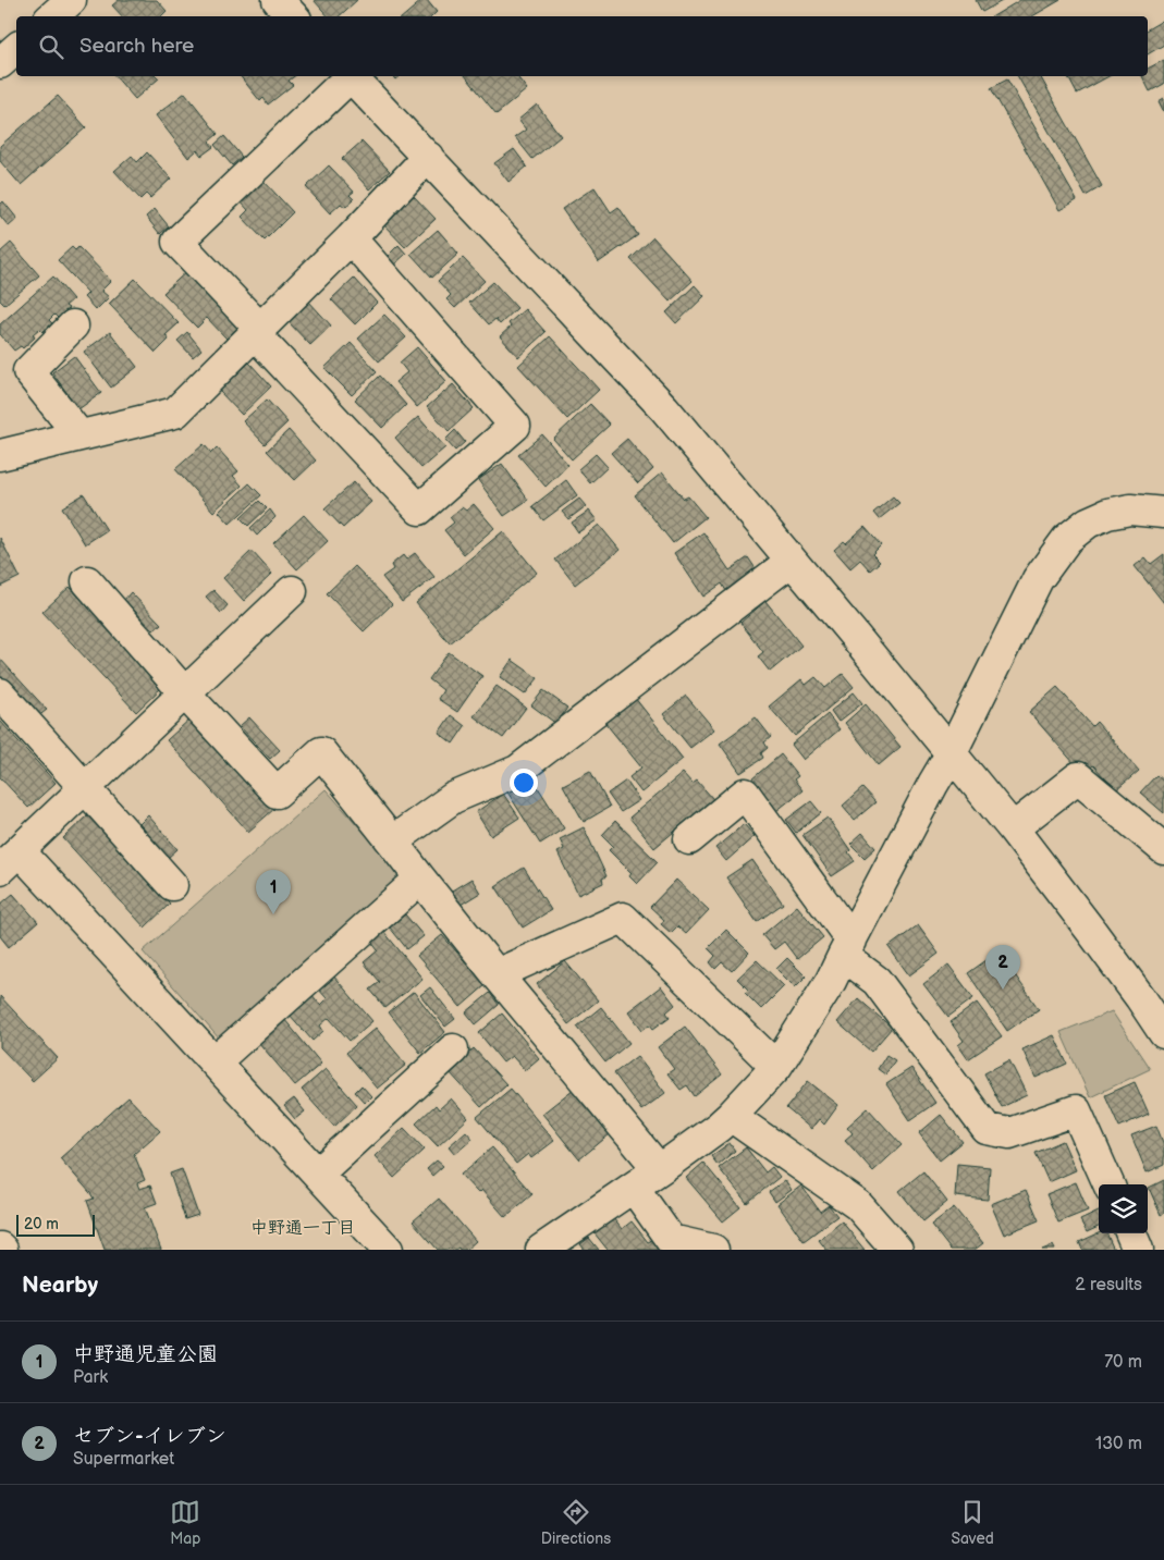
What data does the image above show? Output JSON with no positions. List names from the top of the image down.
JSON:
{
  "districts": ["中野通一丁目"],
  "scale_bar": "20 m",
  "page": {
    "search": "Search here",
    "pins": ["1", "2"],
    "scale": "20 m",
    "heading": ["Nearby", "2 results"],
    "list": [
      {
        "mark": "1",
        "name": "中野通児童公園",
        "note": "Park",
        "value": "70 m"
      },
      {
        "mark": "2",
        "name": "セブン-イレブン",
        "note": "Supermarket",
        "value": "130 m"
      }
    ],
    "nav": ["Map", "Directions", "Saved"]
  }
}
